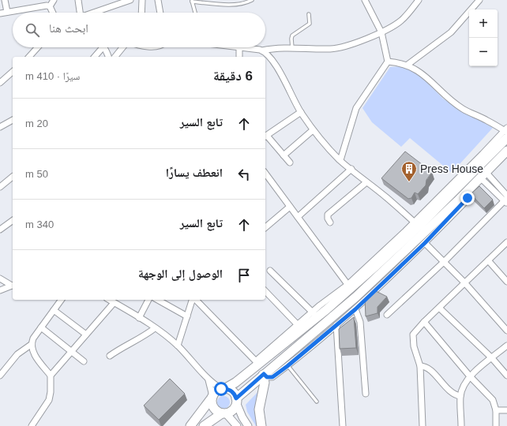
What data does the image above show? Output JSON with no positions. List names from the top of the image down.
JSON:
{
  "places": {
    "building": ["Press House"]
  },
  "page": {
    "map_buttons": ["+", "−"],
    "search": "ابحث هنا",
    "heading": ["6 دقيقة", "سيرًا · 410 m"],
    "list": [
      ["تابع السير", "20 m"],
      ["انعطف يسارًا", "50 m"],
      ["تابع السير", "340 m"],
      "الوصول إلى الوجهة"
    ]
  }
}
